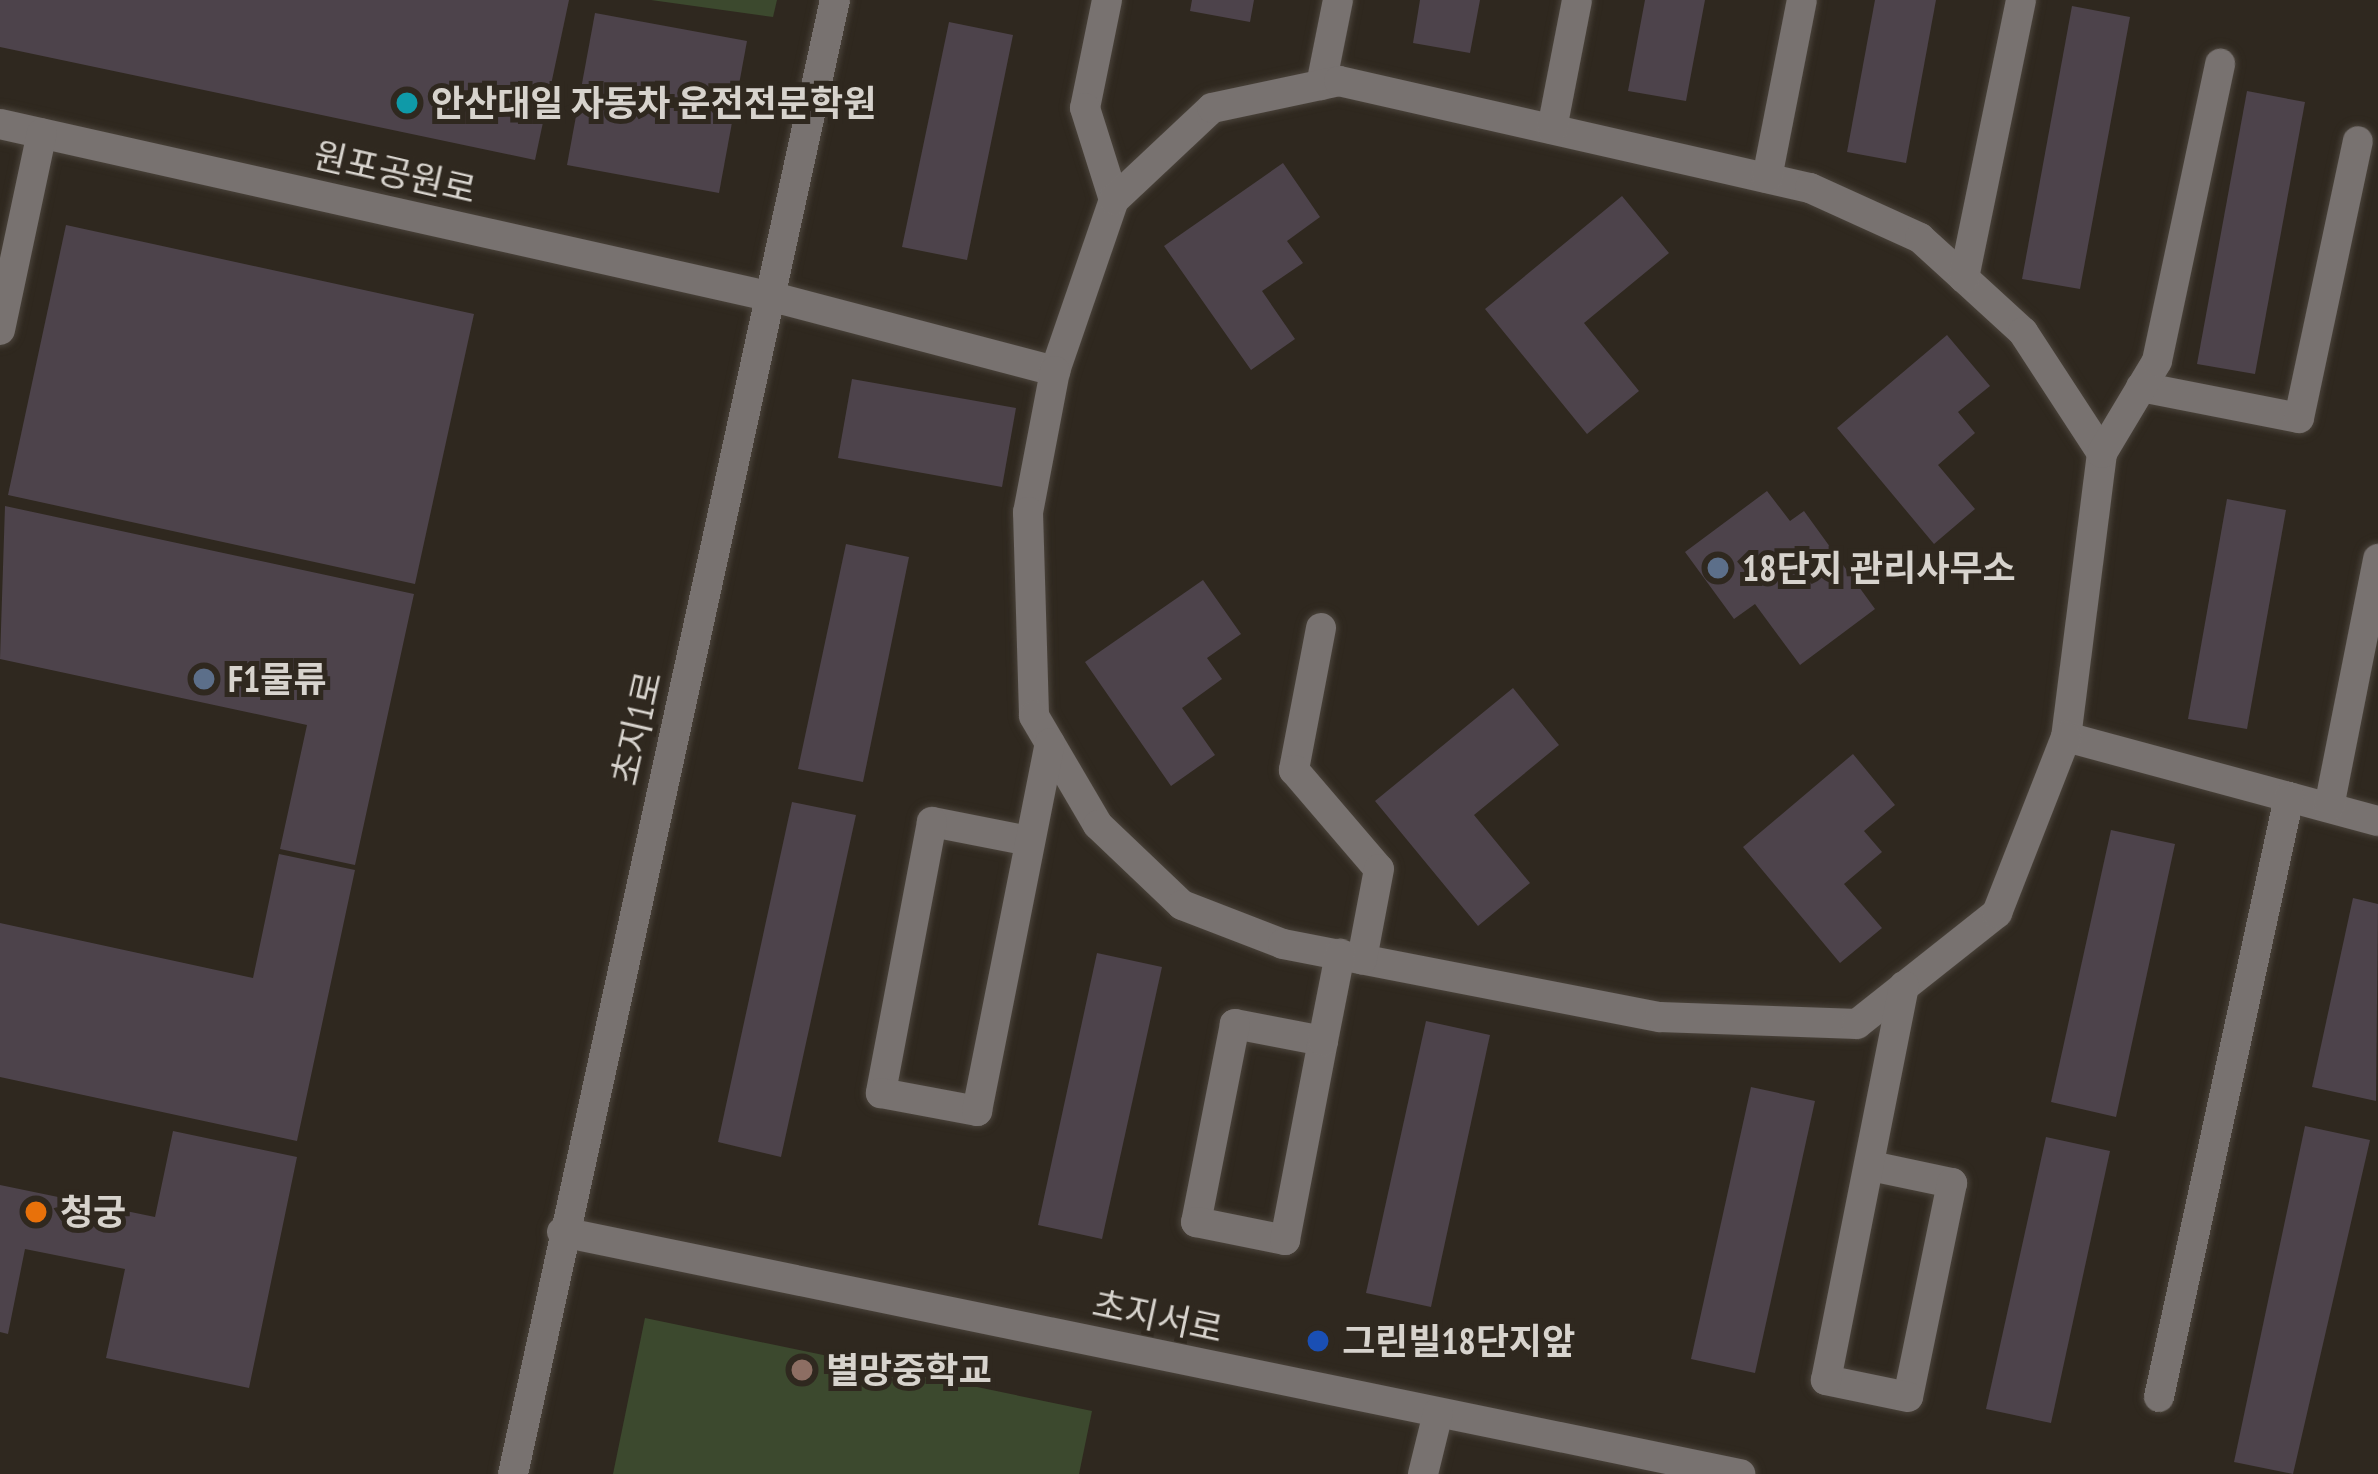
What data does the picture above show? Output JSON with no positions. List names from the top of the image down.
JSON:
{
  "streets": {
    "street": ["원포공원로", "초지1로", "초지서로"]
  },
  "crossings": [
    ["원포공원로", "초지1로"],
    ["초지1로", "초지서로"]
  ],
  "places": [
    "안산대일 자동차 운전전문학원",
    "18단지 관리사무소",
    "F1물류",
    "청궁",
    "그린빌18단지앞",
    "별망중학교"
  ]
}
